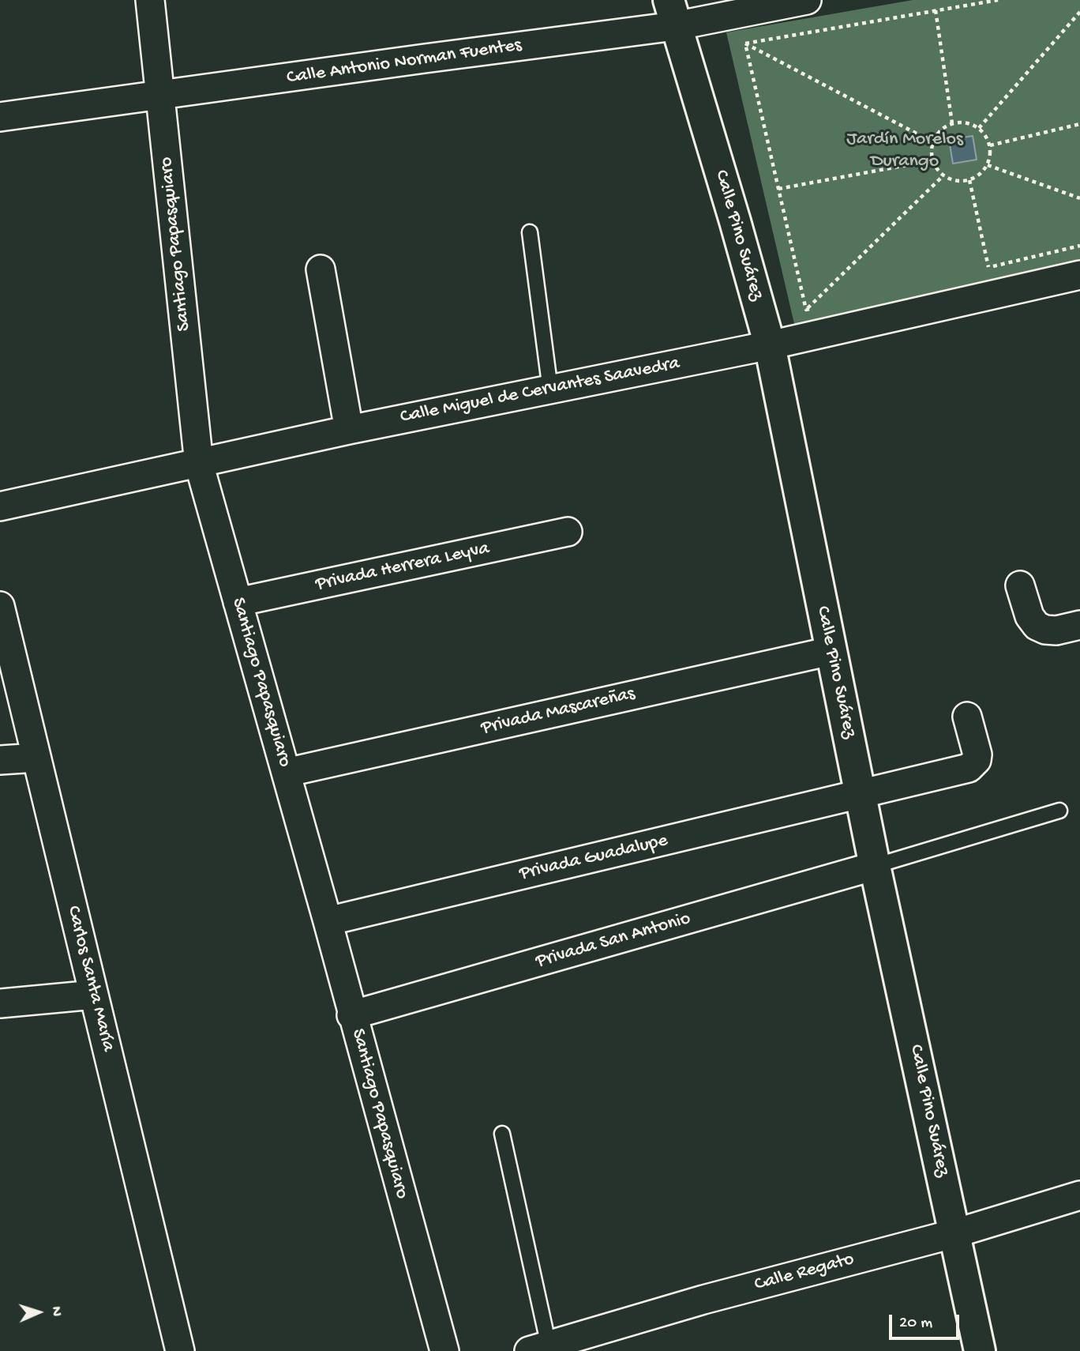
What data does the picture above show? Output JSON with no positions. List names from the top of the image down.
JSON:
{
  "streets": {
    "street": [
      "Calle Antonio Norman Fuentes",
      "Calle Pino Suárez",
      "Santiago Papasquiaro",
      "Calle Miguel de Cervantes Saavedra",
      "Privada Herrera Leyva",
      "Privada Mascareñas",
      "Privada Guadalupe",
      "Privada San Antonio",
      "Carlos Santa María",
      "Calle Regato"
    ]
  },
  "crossings": [
    ["Calle Antonio Norman Fuentes", "Calle Pino Suárez"],
    ["Calle Antonio Norman Fuentes", "Santiago Papasquiaro"],
    ["Calle Pino Suárez", "Calle Miguel de Cervantes Saavedra"],
    ["Calle Pino Suárez", "Privada Mascareñas"],
    ["Calle Pino Suárez", "Privada Guadalupe"],
    ["Calle Pino Suárez", "Privada San Antonio"],
    ["Calle Pino Suárez", "Calle Regato"],
    ["Santiago Papasquiaro", "Calle Miguel de Cervantes Saavedra"],
    ["Santiago Papasquiaro", "Privada Herrera Leyva"],
    ["Santiago Papasquiaro", "Privada Mascareñas"],
    ["Santiago Papasquiaro", "Privada Guadalupe"],
    ["Santiago Papasquiaro", "Privada San Antonio"]
  ],
  "parks": ["Jardín Morelos Durango"],
  "scale_bar": "20 m",
  "north": "right"
}
